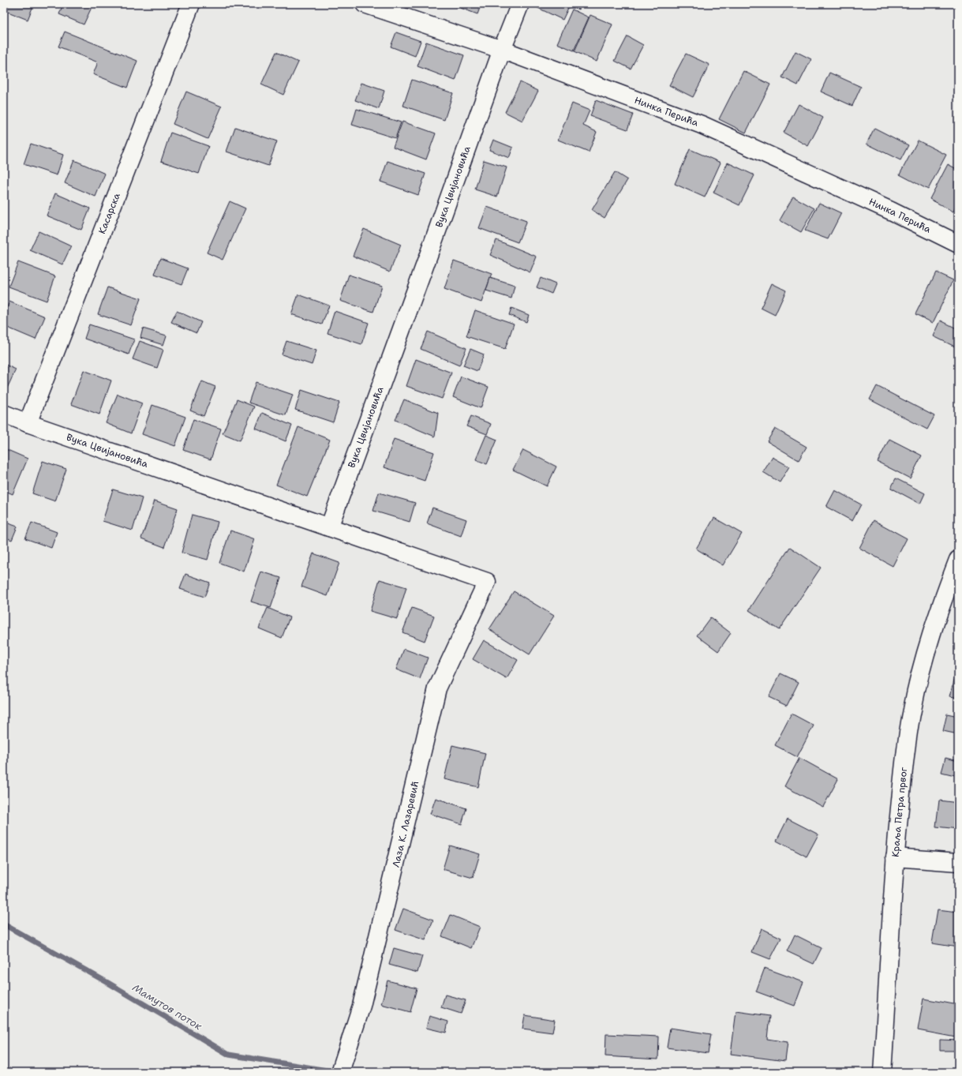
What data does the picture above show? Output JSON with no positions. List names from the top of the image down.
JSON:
{
  "streets": {
    "street": [
      "Нинка Перића",
      "Вука Цвијановића",
      "Касарска",
      "Краља Петра првог",
      "Лаза К. Лазаревић"
    ]
  },
  "crossings": [
    ["Нинка Перића", "Вука Цвијановића"],
    ["Вука Цвијановића", "Касарска"],
    ["Вука Цвијановића", "Лаза К. Лазаревић"]
  ],
  "water": ["Мамутов поток"]
}
